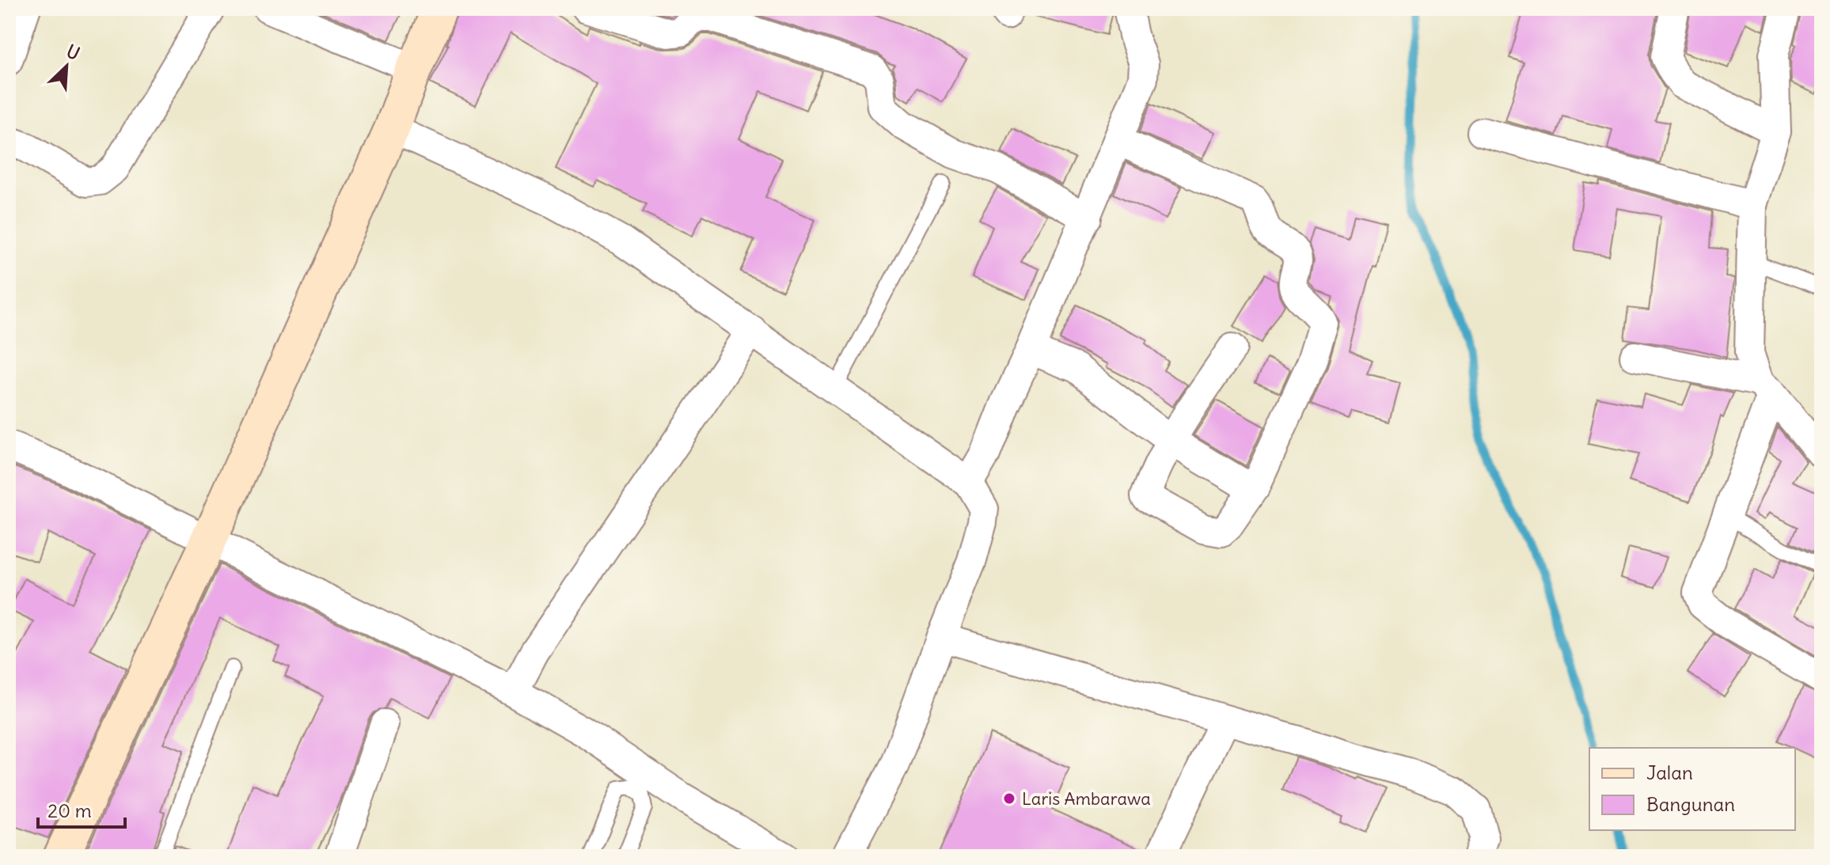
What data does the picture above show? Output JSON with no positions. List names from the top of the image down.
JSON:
{
  "places": ["Laris Ambarawa"],
  "legend": ["Jalan", "Bangunan"],
  "scale_bar": "20 m",
  "north": "top right"
}
